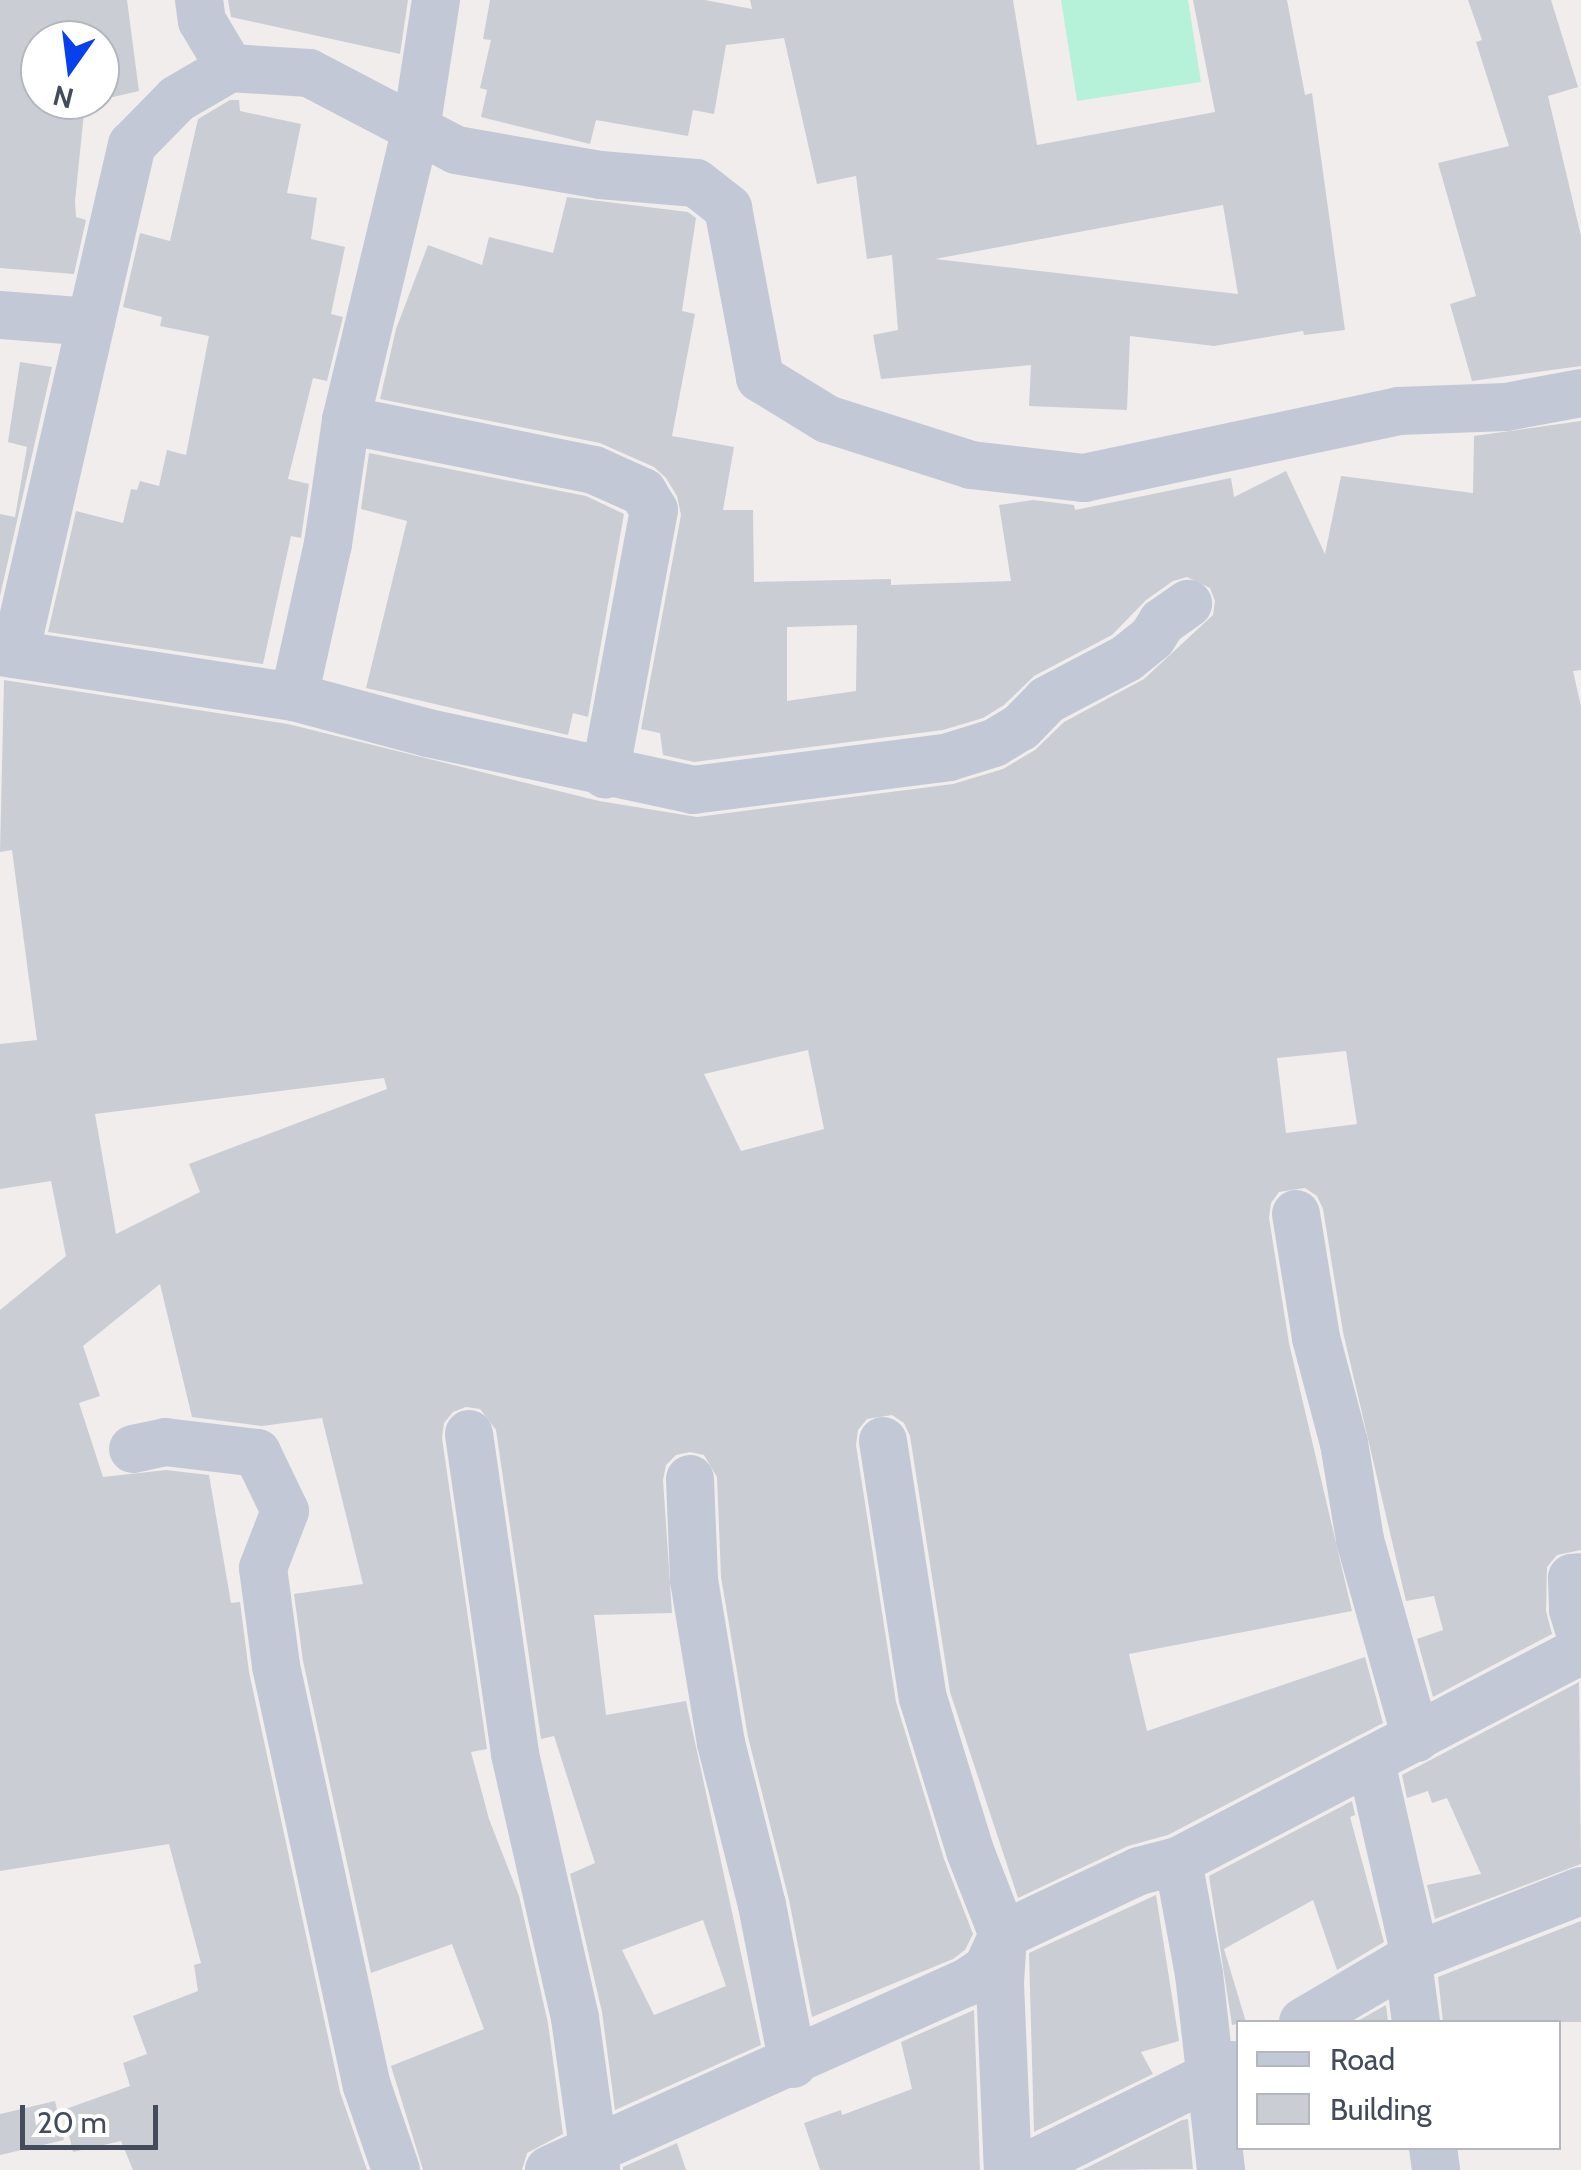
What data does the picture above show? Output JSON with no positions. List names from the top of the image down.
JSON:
{
  "legend": ["Road", "Building"],
  "scale_bar": "20 m",
  "north": "bottom"
}
